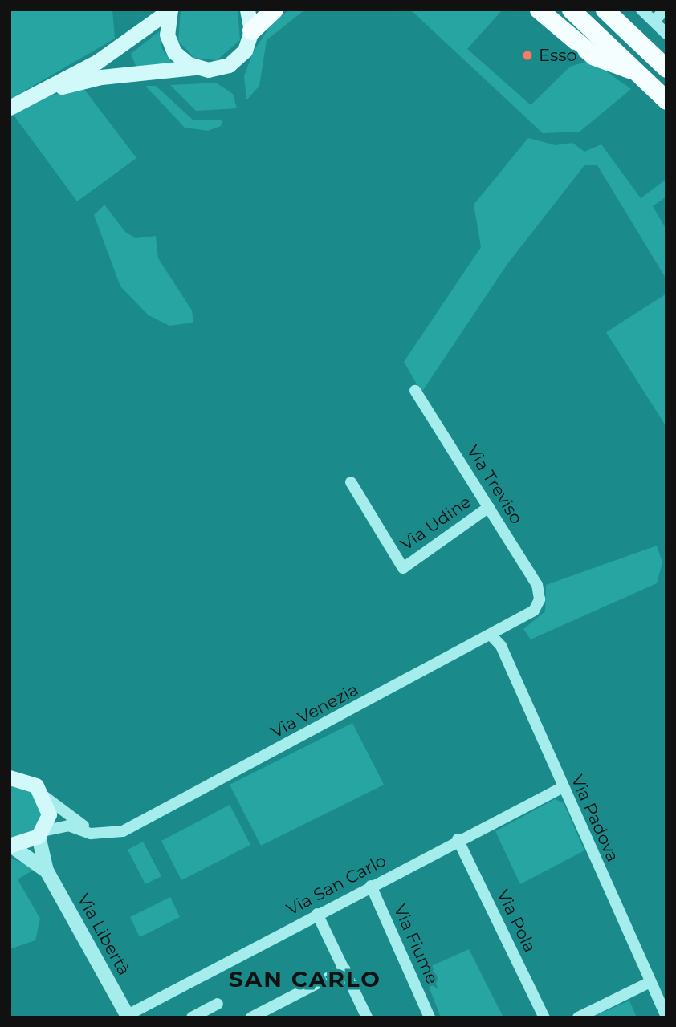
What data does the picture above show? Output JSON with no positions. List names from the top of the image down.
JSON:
{
  "streets": {
    "street": [
      "Via Treviso",
      "Via Udine",
      "Via Venezia",
      "Via Padova",
      "Via San Carlo",
      "Via Pola",
      "Via Libertà",
      "Via Fiume"
    ]
  },
  "crossings": [
    ["Via Treviso", "Via Udine"],
    ["Via Treviso", "Via Venezia"],
    ["Via Venezia", "Via Padova"],
    ["Via Venezia", "Via Libertà"],
    ["Via Padova", "Via San Carlo"],
    ["Via San Carlo", "Via Pola"],
    ["Via San Carlo", "Via Libertà"],
    ["Via San Carlo", "Via Fiume"]
  ],
  "districts": ["SAN CARLO"],
  "places": ["Esso"]
}
